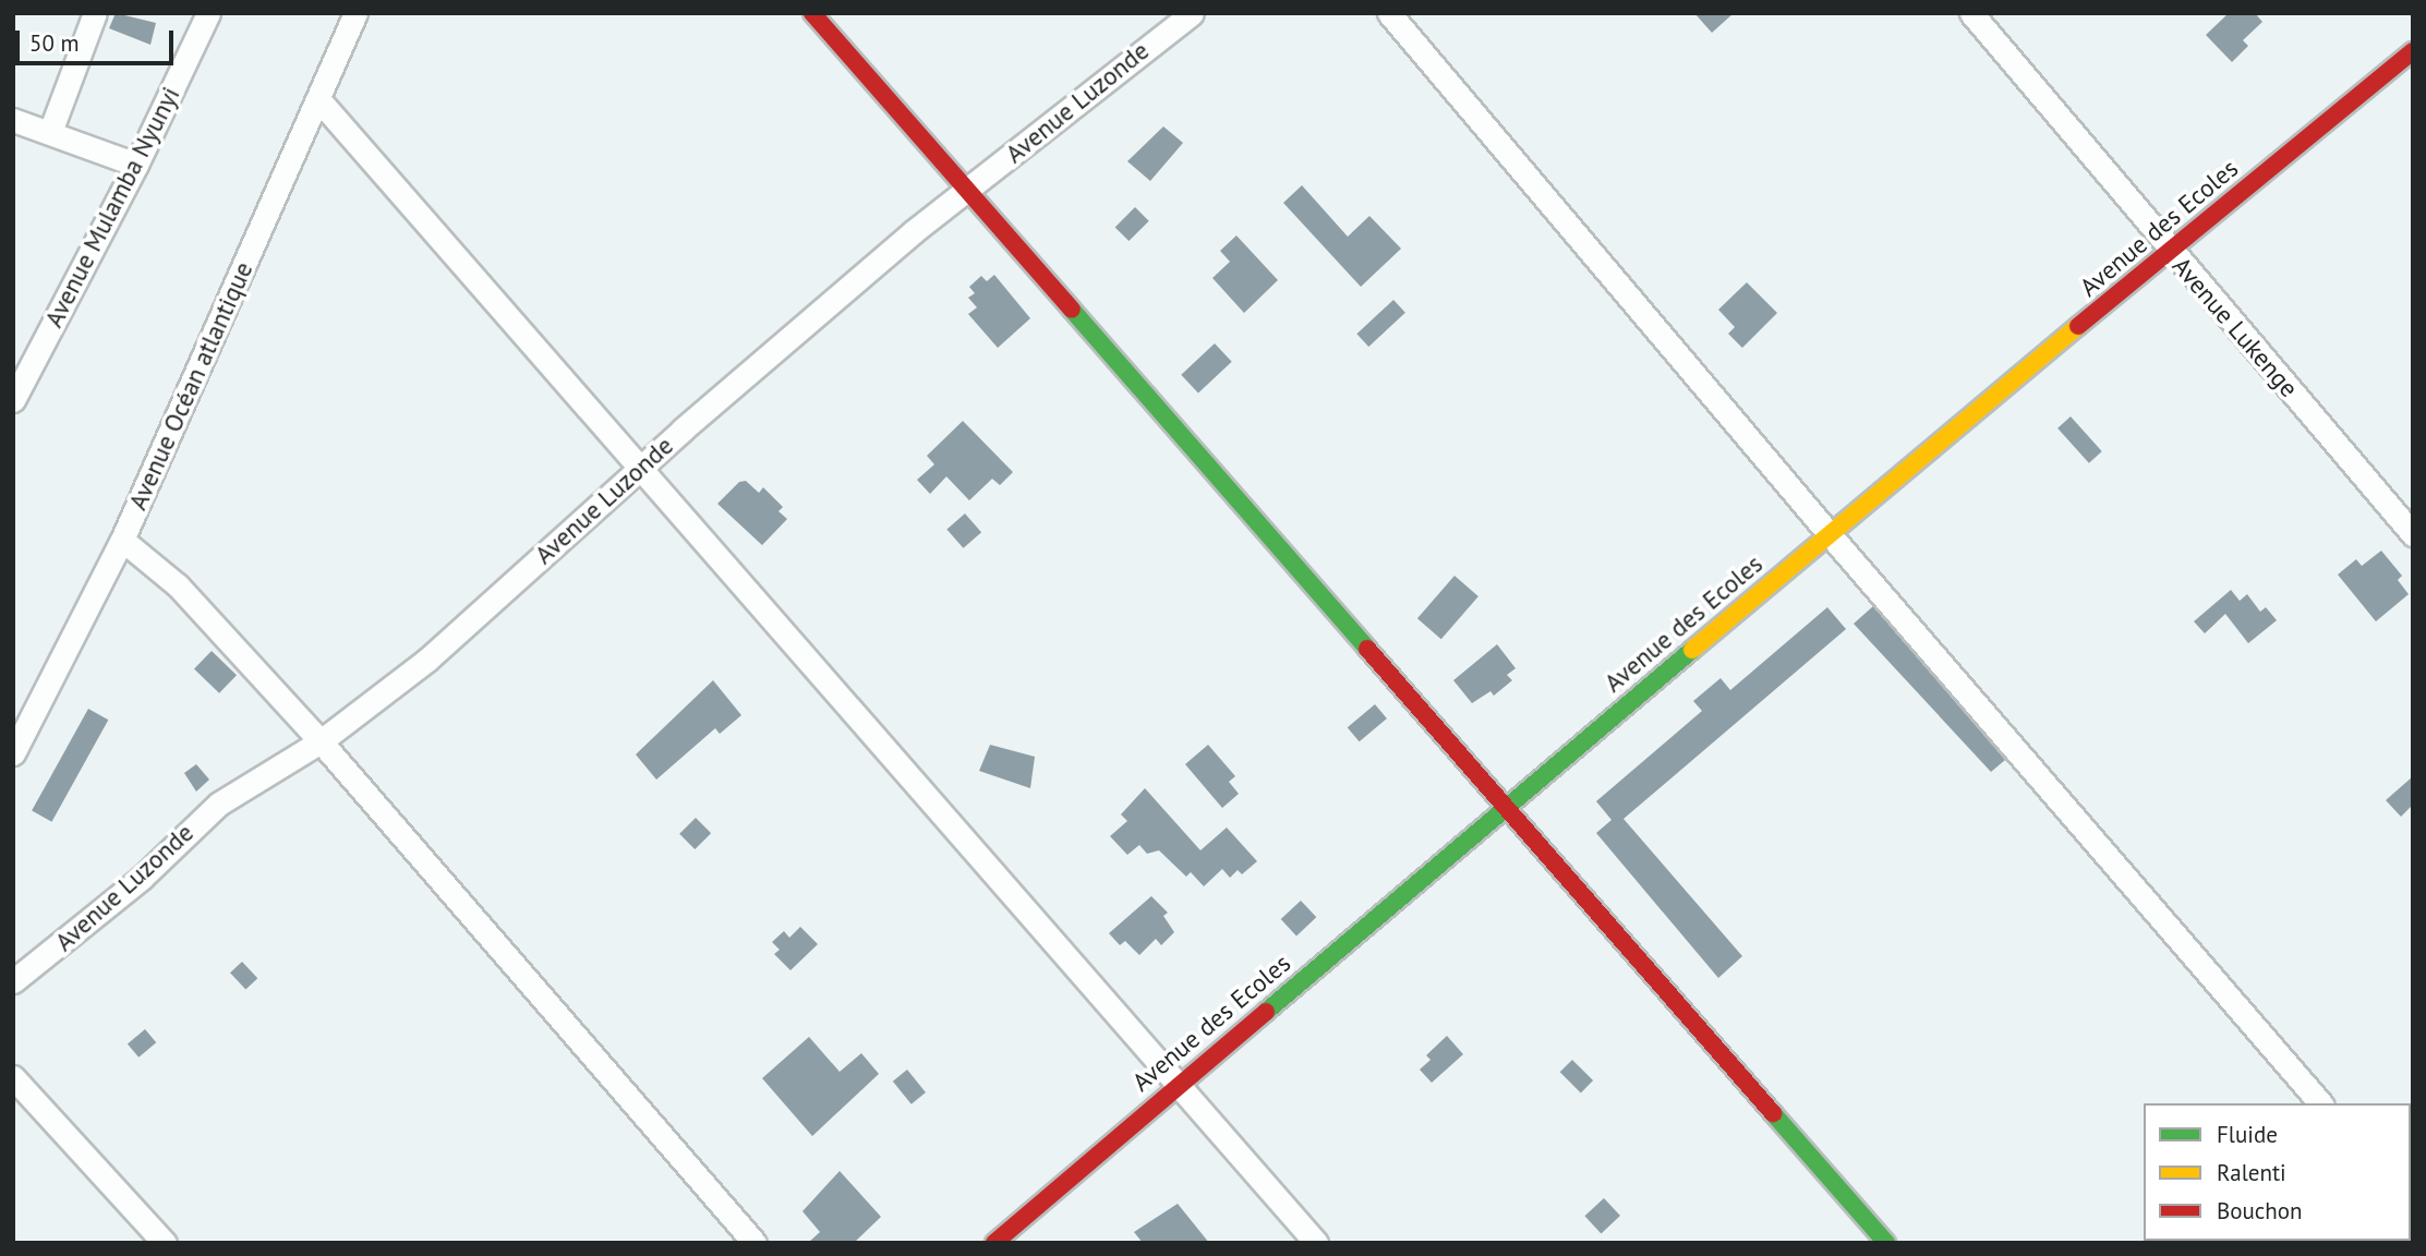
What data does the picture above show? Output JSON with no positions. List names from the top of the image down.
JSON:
{
  "streets": {
    "street": [
      "Avenue Luzonde",
      "Avenue Mulamba Nyunyi",
      "Avenue des Ecoles",
      "Avenue Lukenge",
      "Avenue Océan atlantique"
    ]
  },
  "crossings": [
    ["Avenue des Ecoles", "Avenue Lukenge"]
  ],
  "legend": ["Fluide", "Ralenti", "Bouchon"],
  "scale_bar": "50 m"
}
